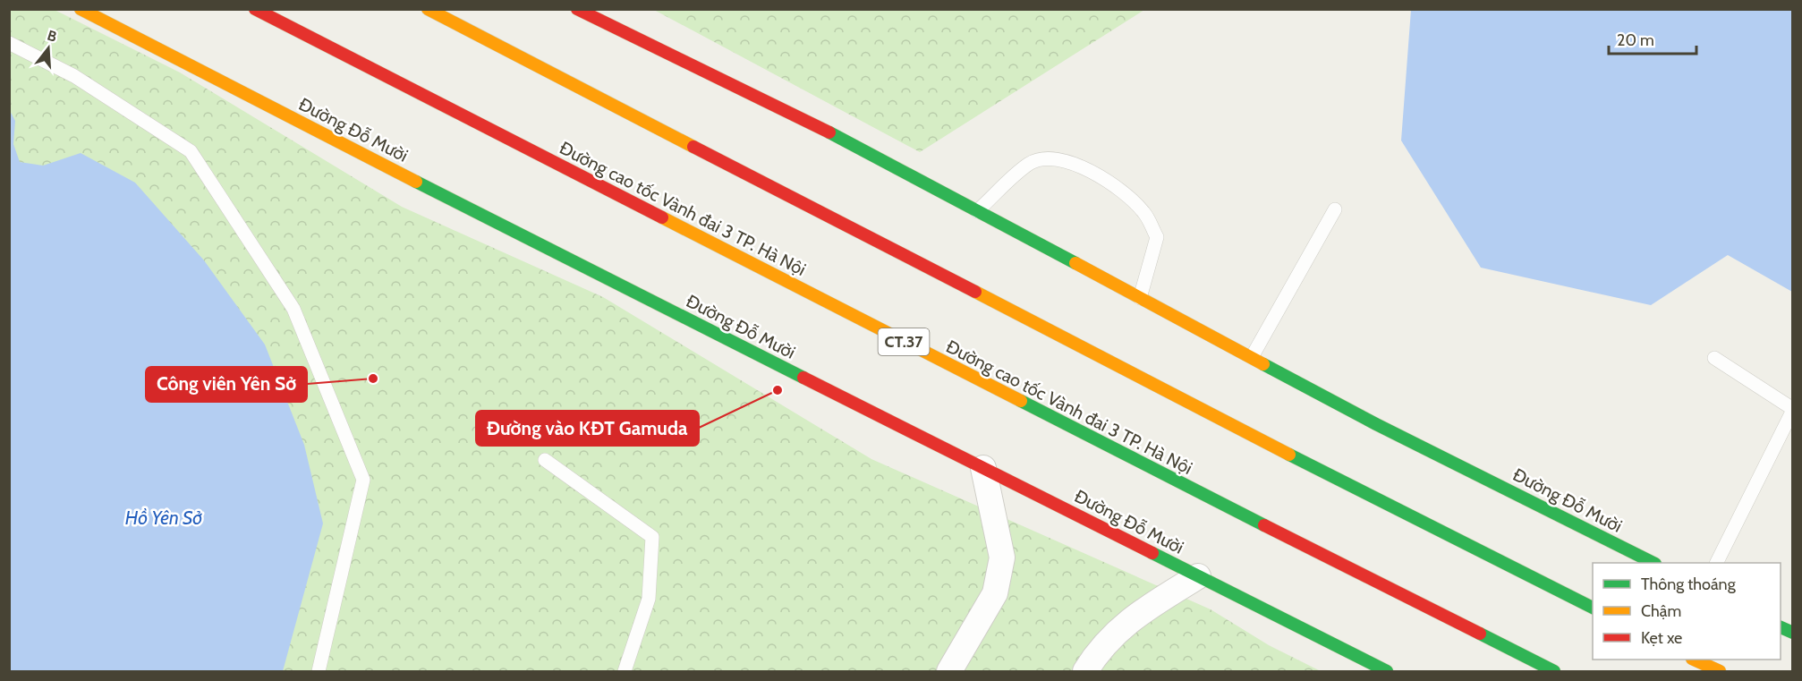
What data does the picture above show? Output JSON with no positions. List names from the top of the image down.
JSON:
{
  "streets": {
    "main road": ["Đường Đỗ Mười", "Đường cao tốc Vành đai 3 TP. Hà Nội", "CT.37"]
  },
  "water": ["Hồ Yên Sở"],
  "places": ["Công viên Yên Sở", "Đường vào KĐT Gamuda"],
  "legend": ["Thông thoáng", "Chậm", "Kẹt xe"],
  "scale_bar": "20 m",
  "north": "top"
}
